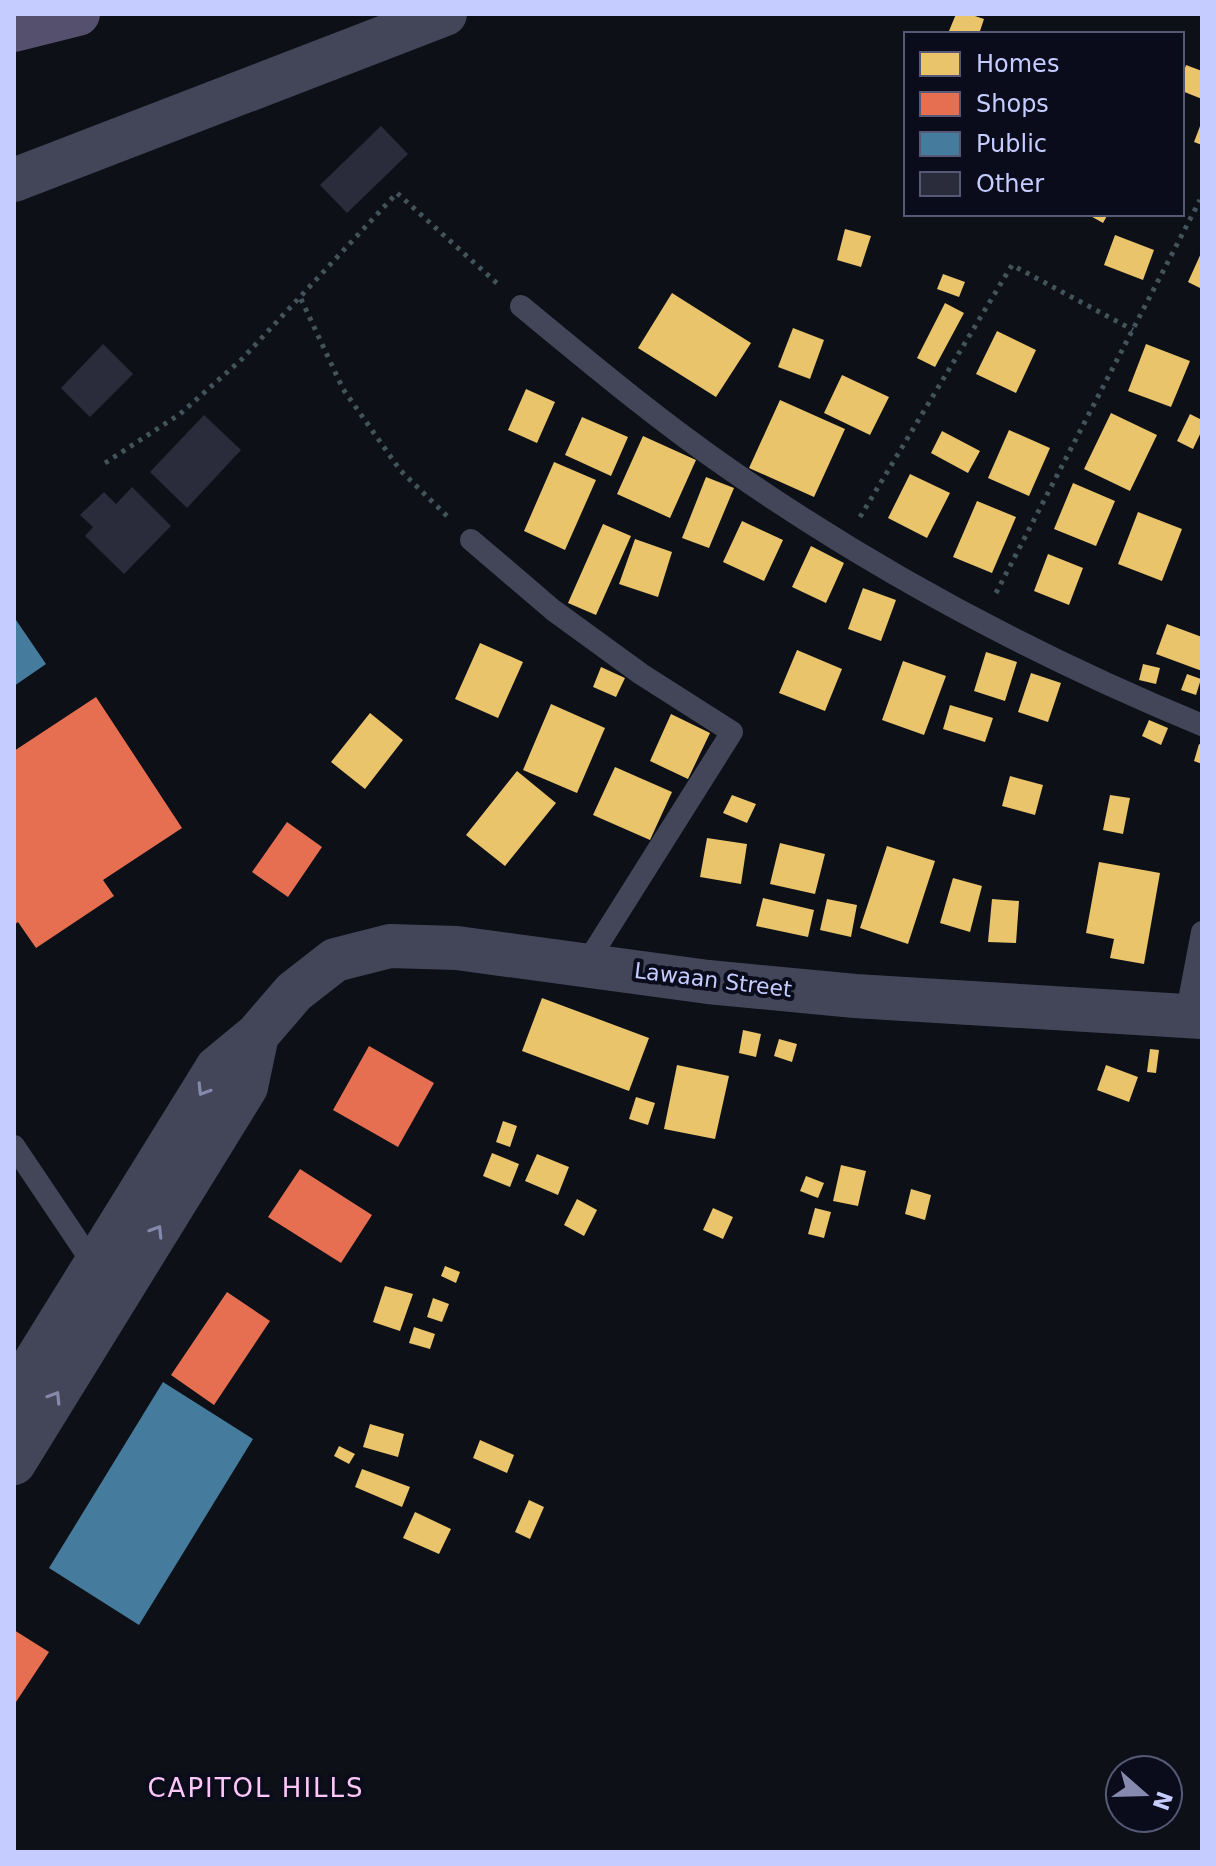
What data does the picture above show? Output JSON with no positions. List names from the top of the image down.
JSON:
{
  "streets": {
    "street": ["Lawaan Street"]
  },
  "districts": ["CAPITOL HILLS"],
  "legend": [
    "Homes",
    "Shops",
    "Public",
    "Other"
  ],
  "north": "right"
}
